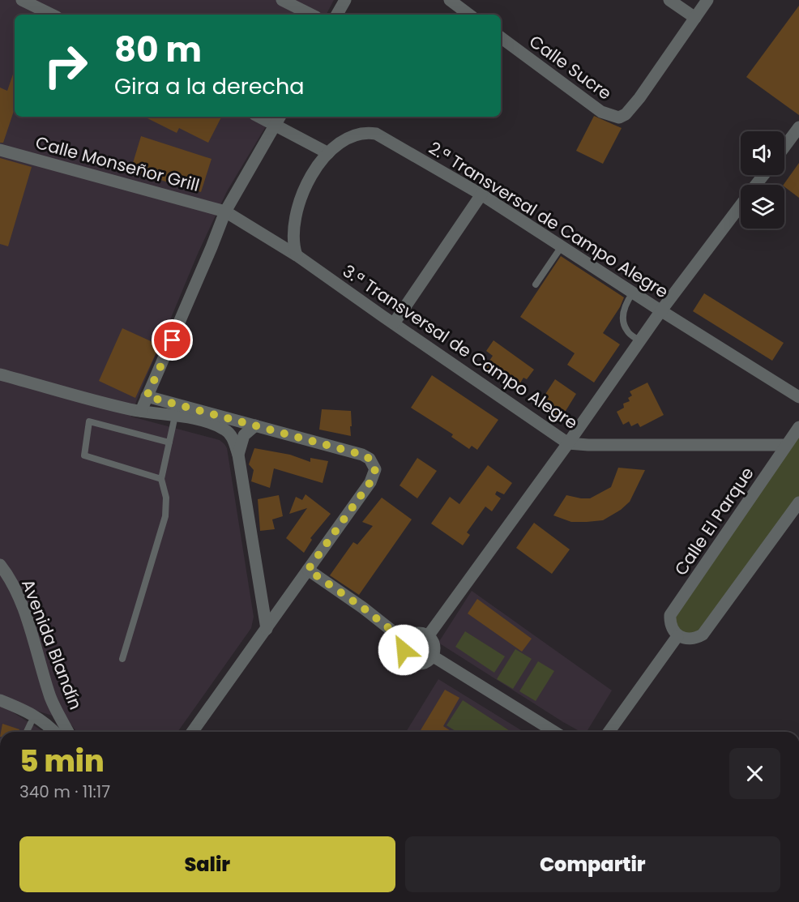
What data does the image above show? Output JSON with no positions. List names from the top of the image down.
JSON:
{
  "streets": {
    "street": [
      "Calle Sucre",
      "Calle Monseñor Grill",
      "2.ª Transversal de Campo Alegre",
      "3.ª Transversal de Campo Alegre",
      "Calle El Parque",
      "Avenida Blandín"
    ]
  },
  "crossings": [
    ["Calle Monseñor Grill", "3.ª Transversal de Campo Alegre"],
    ["3.ª Transversal de Campo Alegre", "Calle El Parque"]
  ],
  "page": {
    "turn": ["80 m", "Gira a la derecha"],
    "heading": ["5 min", "340 m · 11:17"],
    "buttons": ["Salir", "Compartir"]
  }
}
